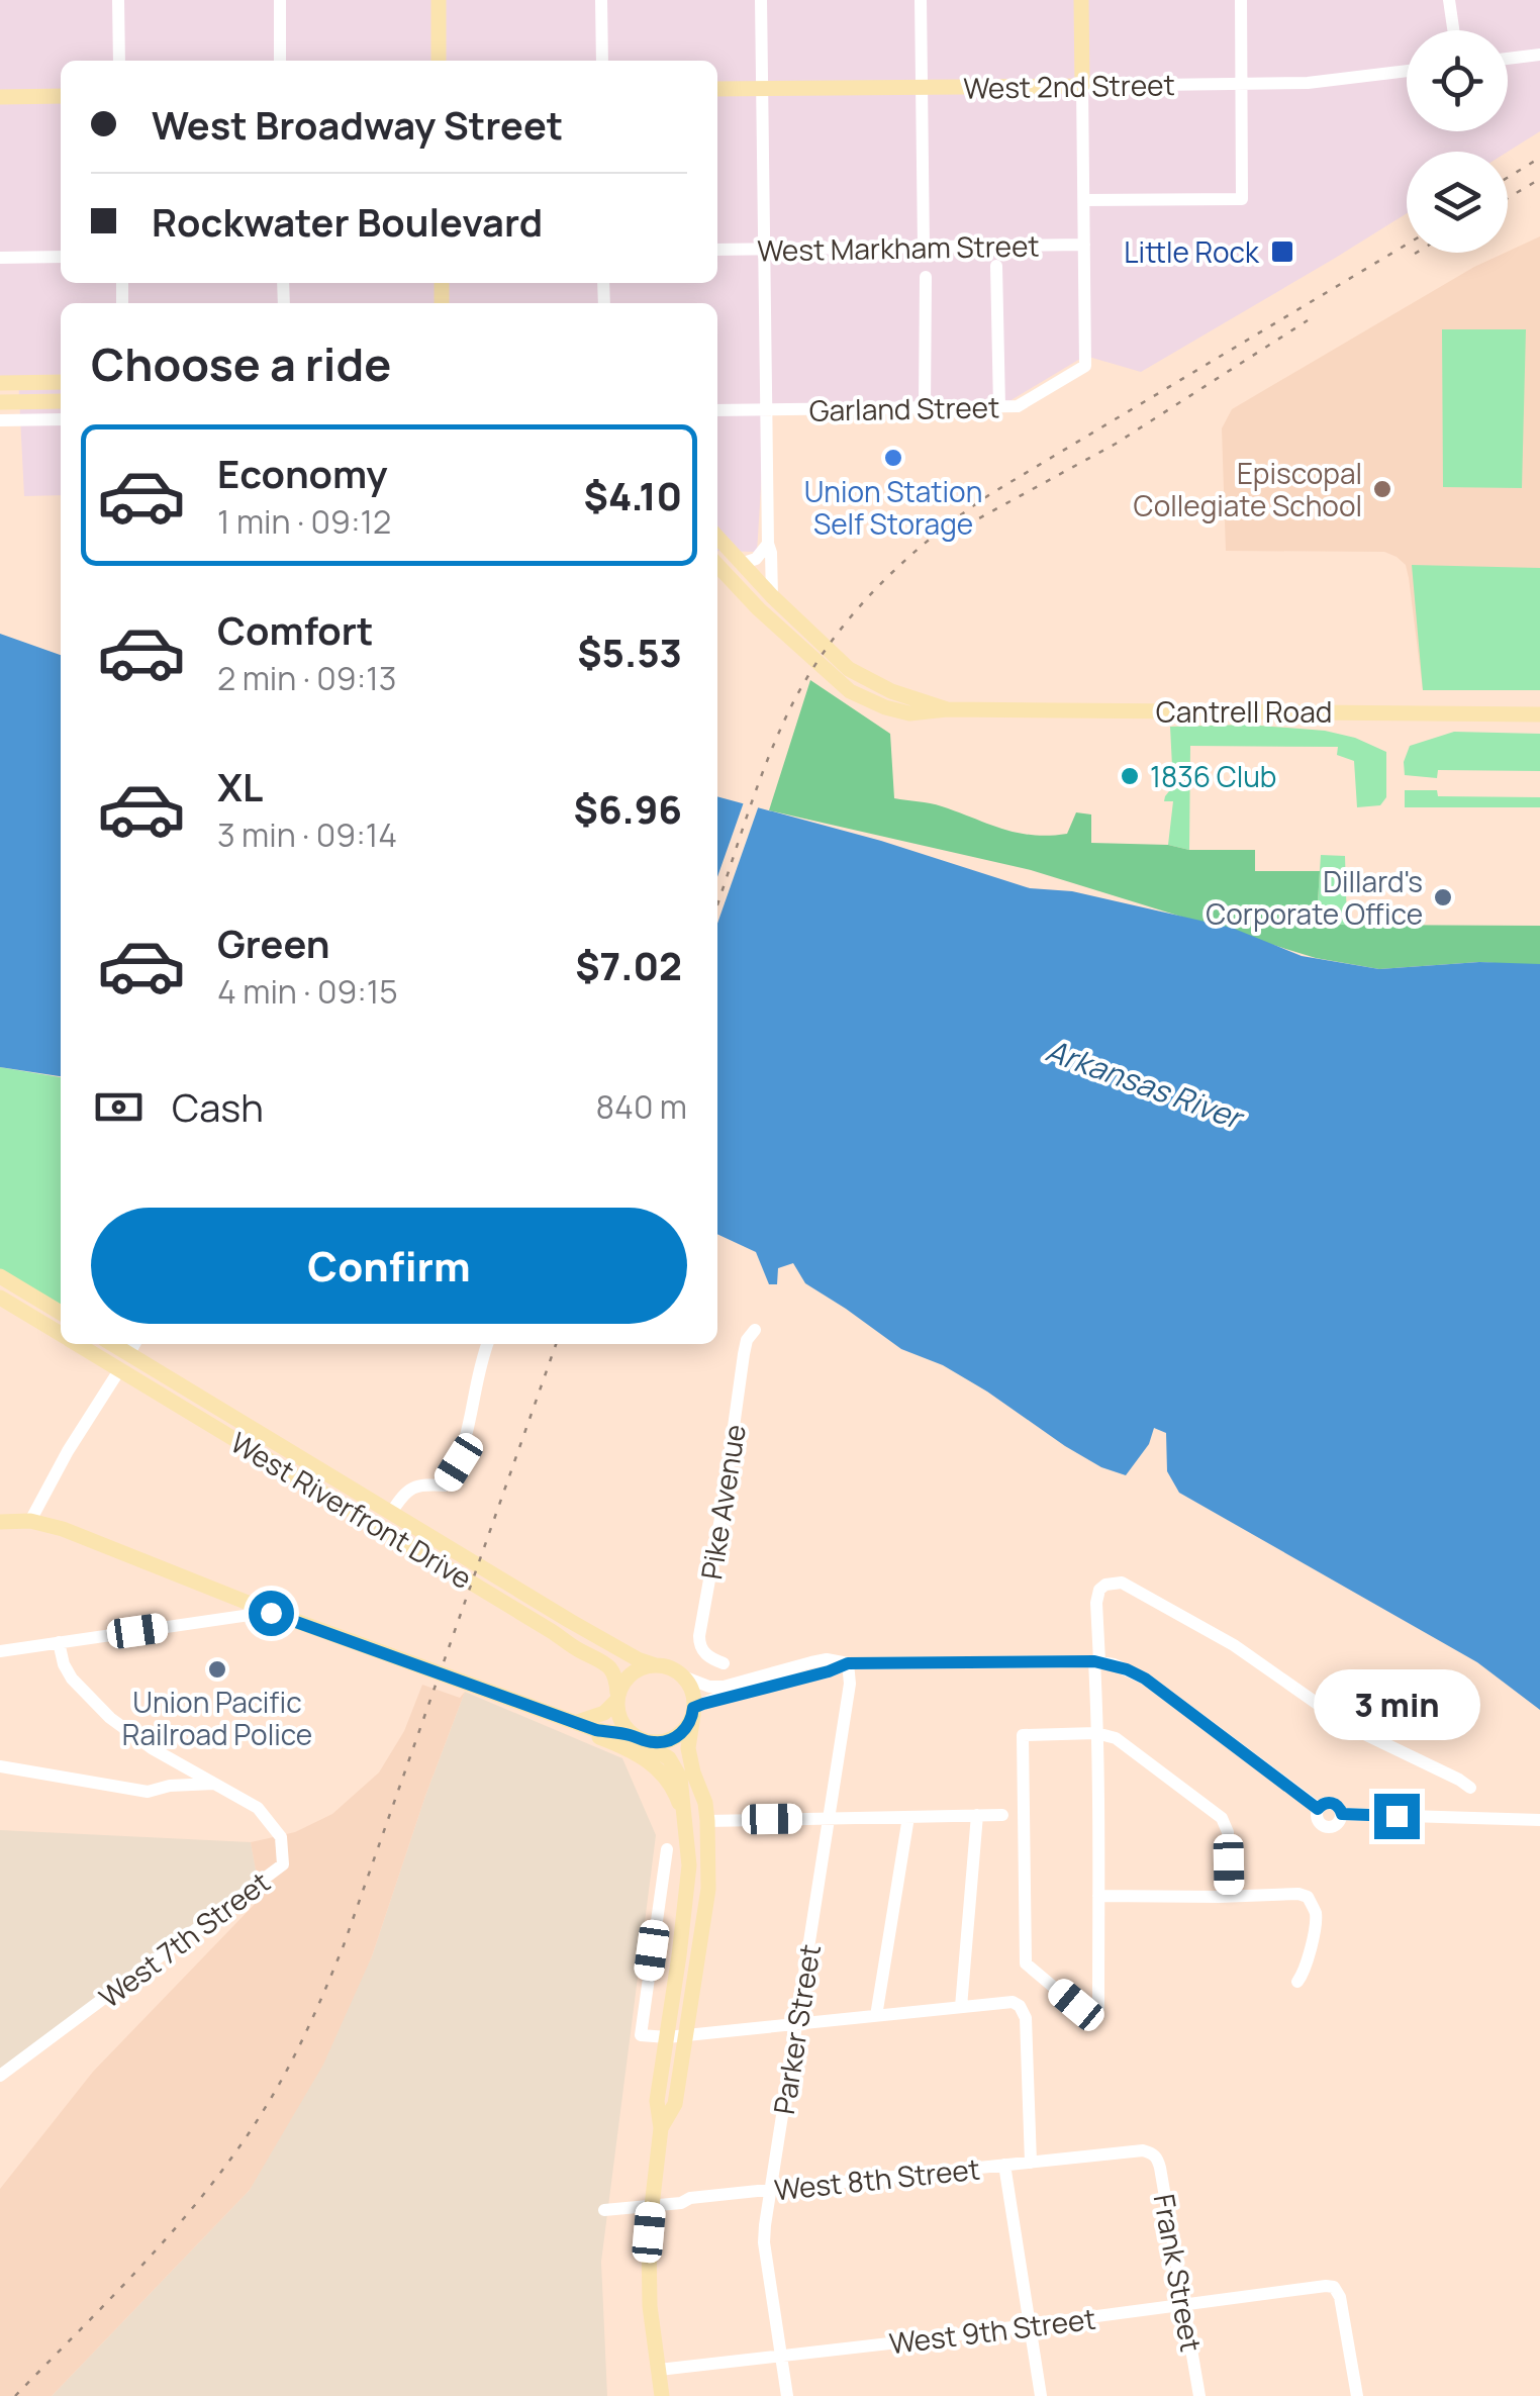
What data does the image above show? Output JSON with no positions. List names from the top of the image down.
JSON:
{
  "streets": {
    "main road": ["West 2nd Street", "Cantrell Road", "West Riverfront Drive"],
    "street": [
      "West Markham Street",
      "Garland Street",
      "Pike Avenue",
      "West 7th Street",
      "Parker Street",
      "West 8th Street",
      "Frank Street",
      "West 9th Street"
    ]
  },
  "crossings": [
    ["West Markham Street", "Garland Street"],
    ["Parker Street", "West 8th Street"],
    ["Parker Street", "West 9th Street"],
    ["West 8th Street", "Frank Street"],
    ["Frank Street", "West 9th Street"]
  ],
  "water": ["Arkansas River"],
  "places": {
    "transit": ["Little Rock"],
    "other": [
      "Union Station Self Storage",
      "Episcopal Collegiate School",
      "1836 Club",
      "Dillard's Corporate Office",
      "Union Pacific Railroad Police"
    ]
  },
  "page": {
    "banner": ["West Broadway Street", "Rockwater Boulevard"],
    "heading": "Choose a ride",
    "list": [
      {
        "name": "Economy",
        "note": "1 min · 09:12",
        "value": "$4.10"
      },
      {
        "name": "Comfort",
        "note": "2 min · 09:13",
        "value": "$5.53"
      },
      {
        "name": "XL",
        "note": "3 min · 09:14",
        "value": "$6.96"
      },
      {
        "name": "Green",
        "note": "4 min · 09:15",
        "value": "$7.02"
      }
    ],
    "pay": ["Cash", "840 m"],
    "buttons": "Confirm",
    "bubble": "3 min"
  }
}
